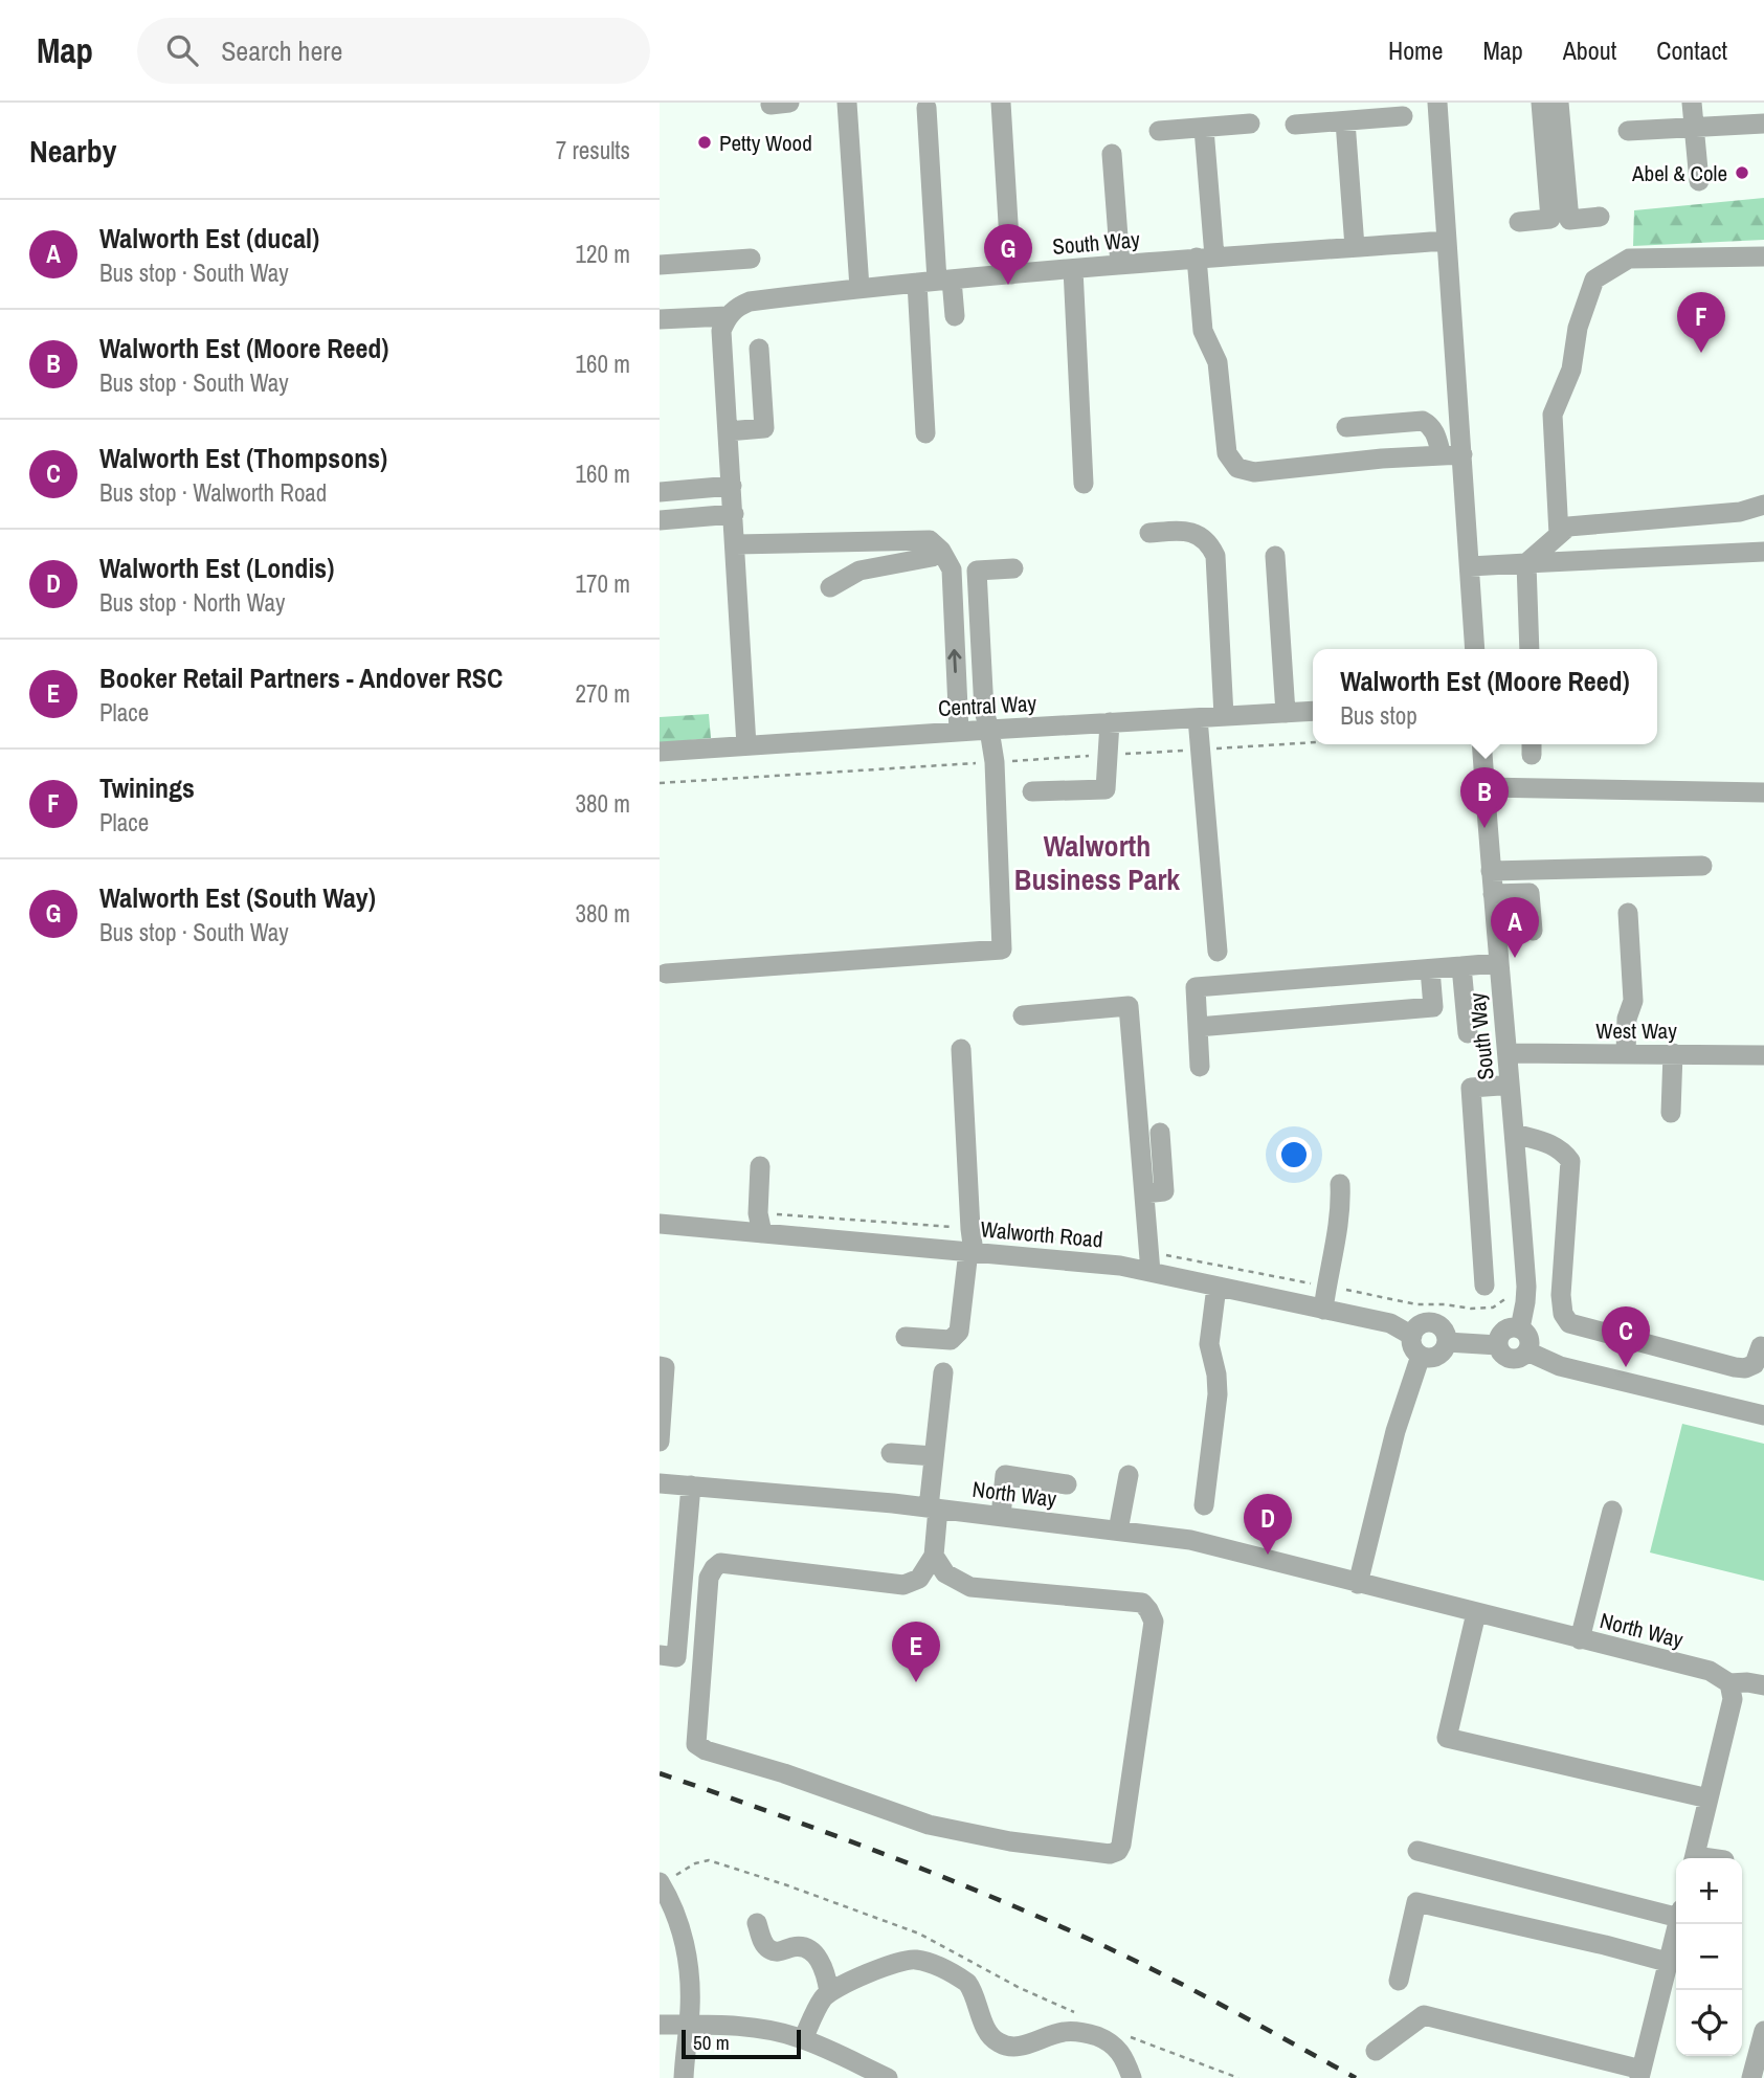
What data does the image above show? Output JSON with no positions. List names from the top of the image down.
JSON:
{
  "streets": {
    "street": [
      "South Way",
      "Central Way",
      "West Way",
      "Walworth Road",
      "North Way"
    ]
  },
  "crossings": [
    ["South Way", "West Way"]
  ],
  "districts": ["Walworth Business Park"],
  "places": ["Petty Wood", "Abel & Cole"],
  "scale_bar": "50 m",
  "page": {
    "header": "Map",
    "search": "Search here",
    "nav": [
      "Home",
      "Map",
      "About",
      "Contact"
    ],
    "heading": ["Nearby", "7 results"],
    "list": [
      {
        "mark": "A",
        "name": "Walworth Est (ducal)",
        "note": "Bus stop · South Way",
        "value": "120 m"
      },
      {
        "mark": "B",
        "name": "Walworth Est (Moore Reed)",
        "note": "Bus stop · South Way",
        "value": "160 m"
      },
      {
        "mark": "C",
        "name": "Walworth Est (Thompsons)",
        "note": "Bus stop · Walworth Road",
        "value": "160 m"
      },
      {
        "mark": "D",
        "name": "Walworth Est (Londis)",
        "note": "Bus stop · North Way",
        "value": "170 m"
      },
      {
        "mark": "E",
        "name": "Booker Retail Partners - Andover RSC",
        "note": "Place",
        "value": "270 m"
      },
      {
        "mark": "F",
        "name": "Twinings",
        "note": "Place",
        "value": "380 m"
      },
      {
        "mark": "G",
        "name": "Walworth Est (South Way)",
        "note": "Bus stop · South Way",
        "value": "380 m"
      }
    ],
    "pins": [
      "G",
      "F",
      "B",
      "A",
      "C",
      "D",
      "E"
    ],
    "popup": ["Walworth Est (Moore Reed)", "Bus stop"],
    "map_buttons": ["+", "−"],
    "scale": "50 m"
  }
}
